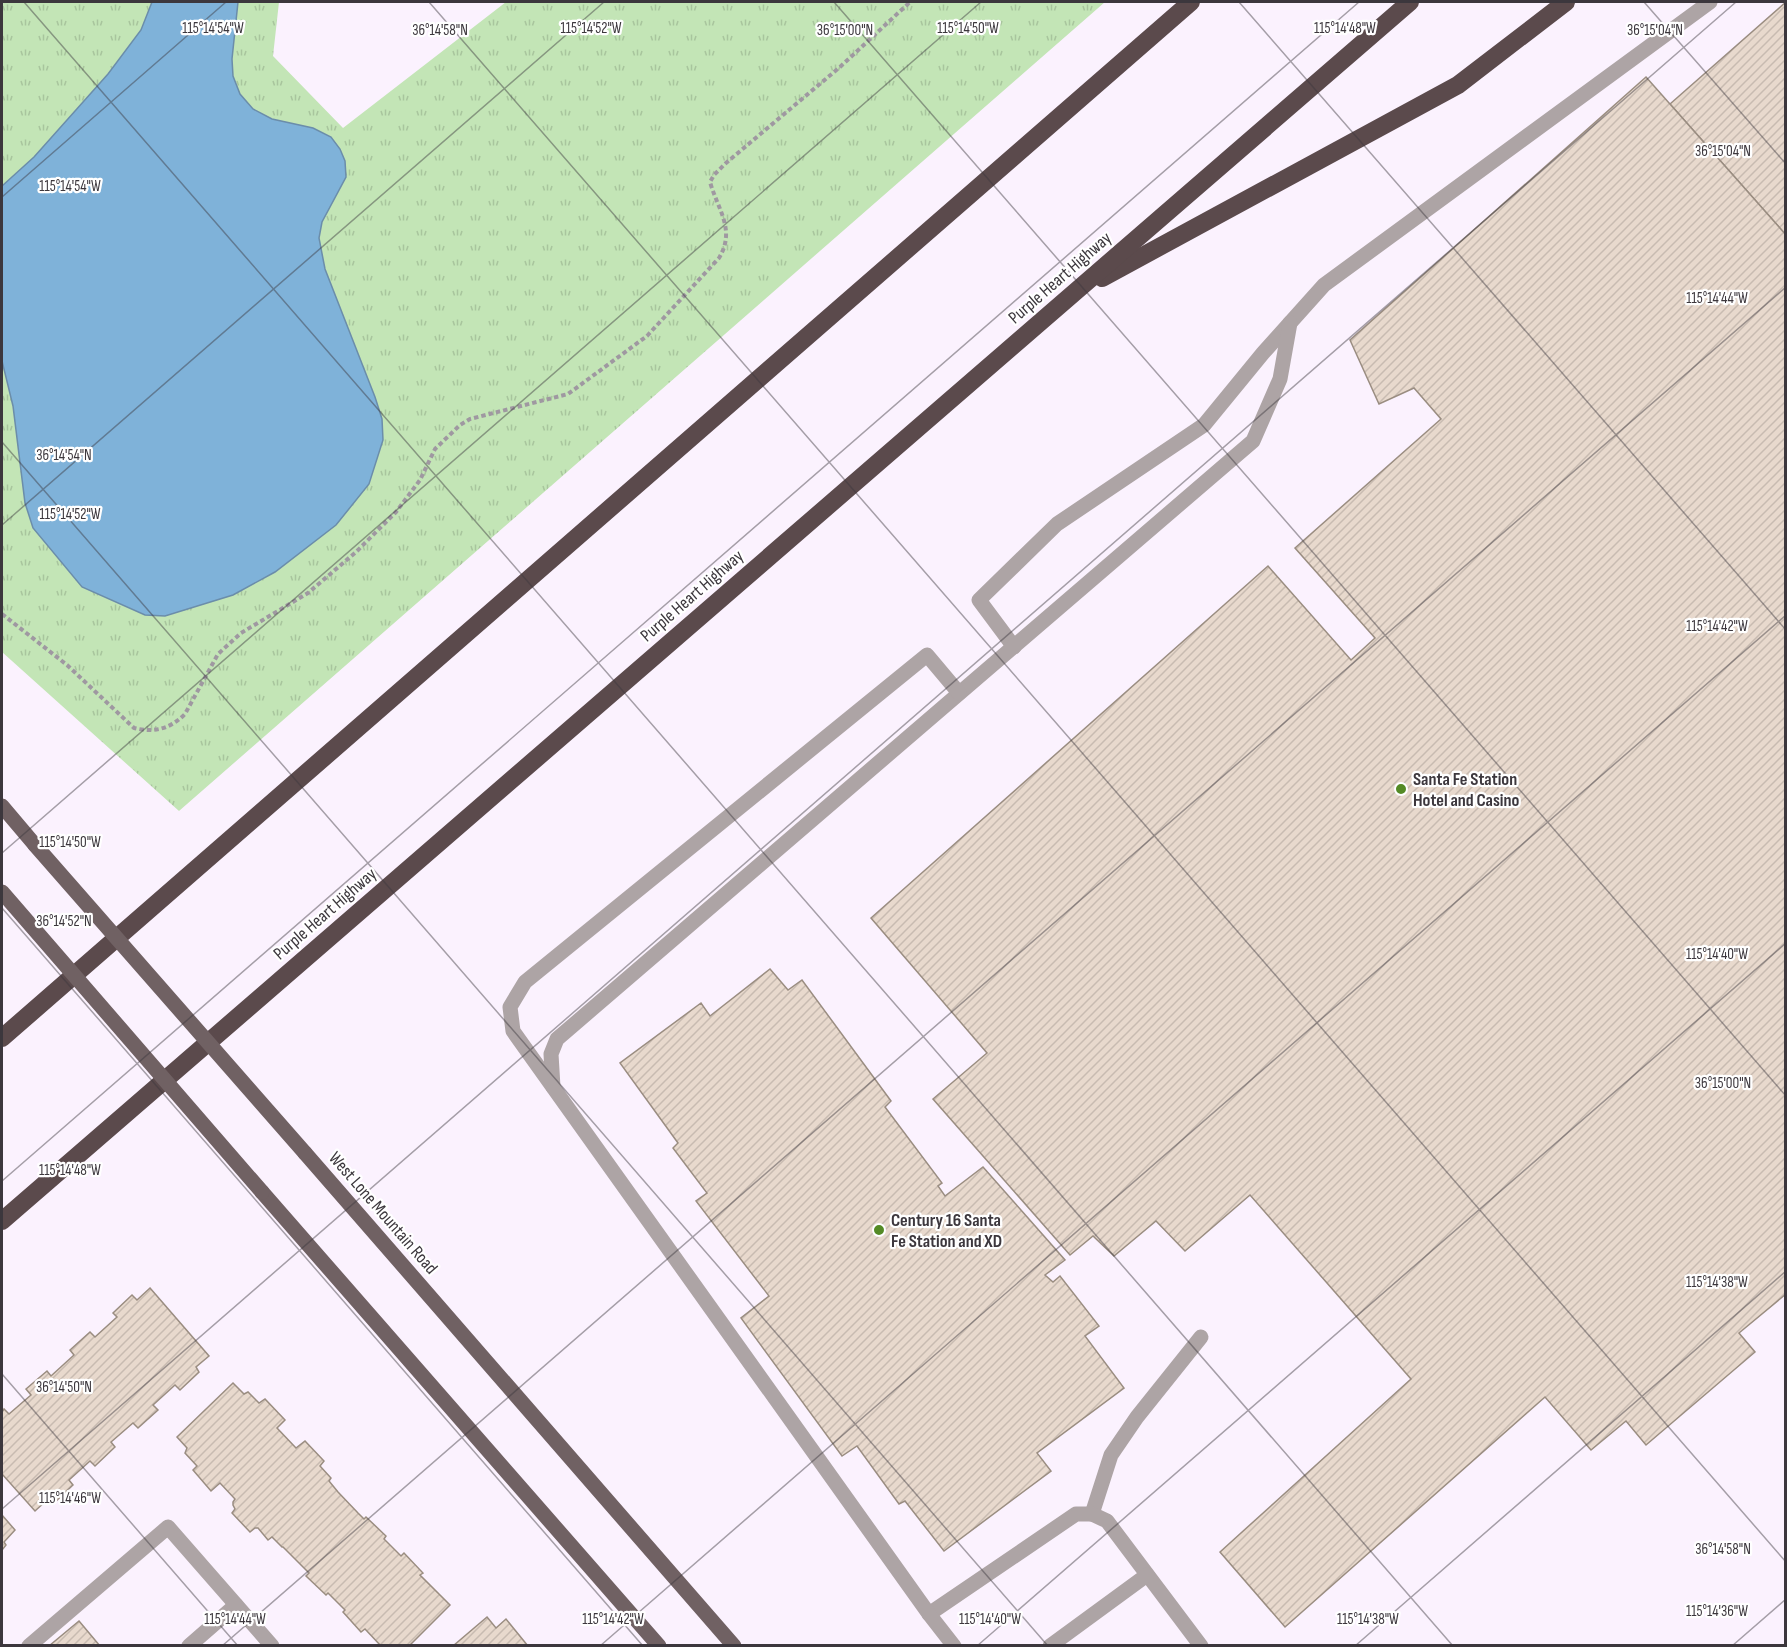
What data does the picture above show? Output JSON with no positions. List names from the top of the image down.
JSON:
{
  "streets": {
    "highway": ["Purple Heart Highway"],
    "main road": ["West Lone Mountain Road"]
  },
  "places": ["Santa Fe Station Hotel and Casino", "Century 16 Santa Fe Station and XD"],
  "coordinates": [
    "115°14'54\"W",
    "115°14'52\"W",
    "115°14'50\"W",
    "115°14'48\"W",
    "36°15'00\"N",
    "36°15'04\"N",
    "36°14'58\"N",
    "115°14'44\"W",
    "36°14'54\"N",
    "115°14'42\"W",
    "36°14'52\"N",
    "115°14'40\"W",
    "115°14'38\"W",
    "36°14'50\"N",
    "115°14'46\"W",
    "115°14'36\"W"
  ]
}
